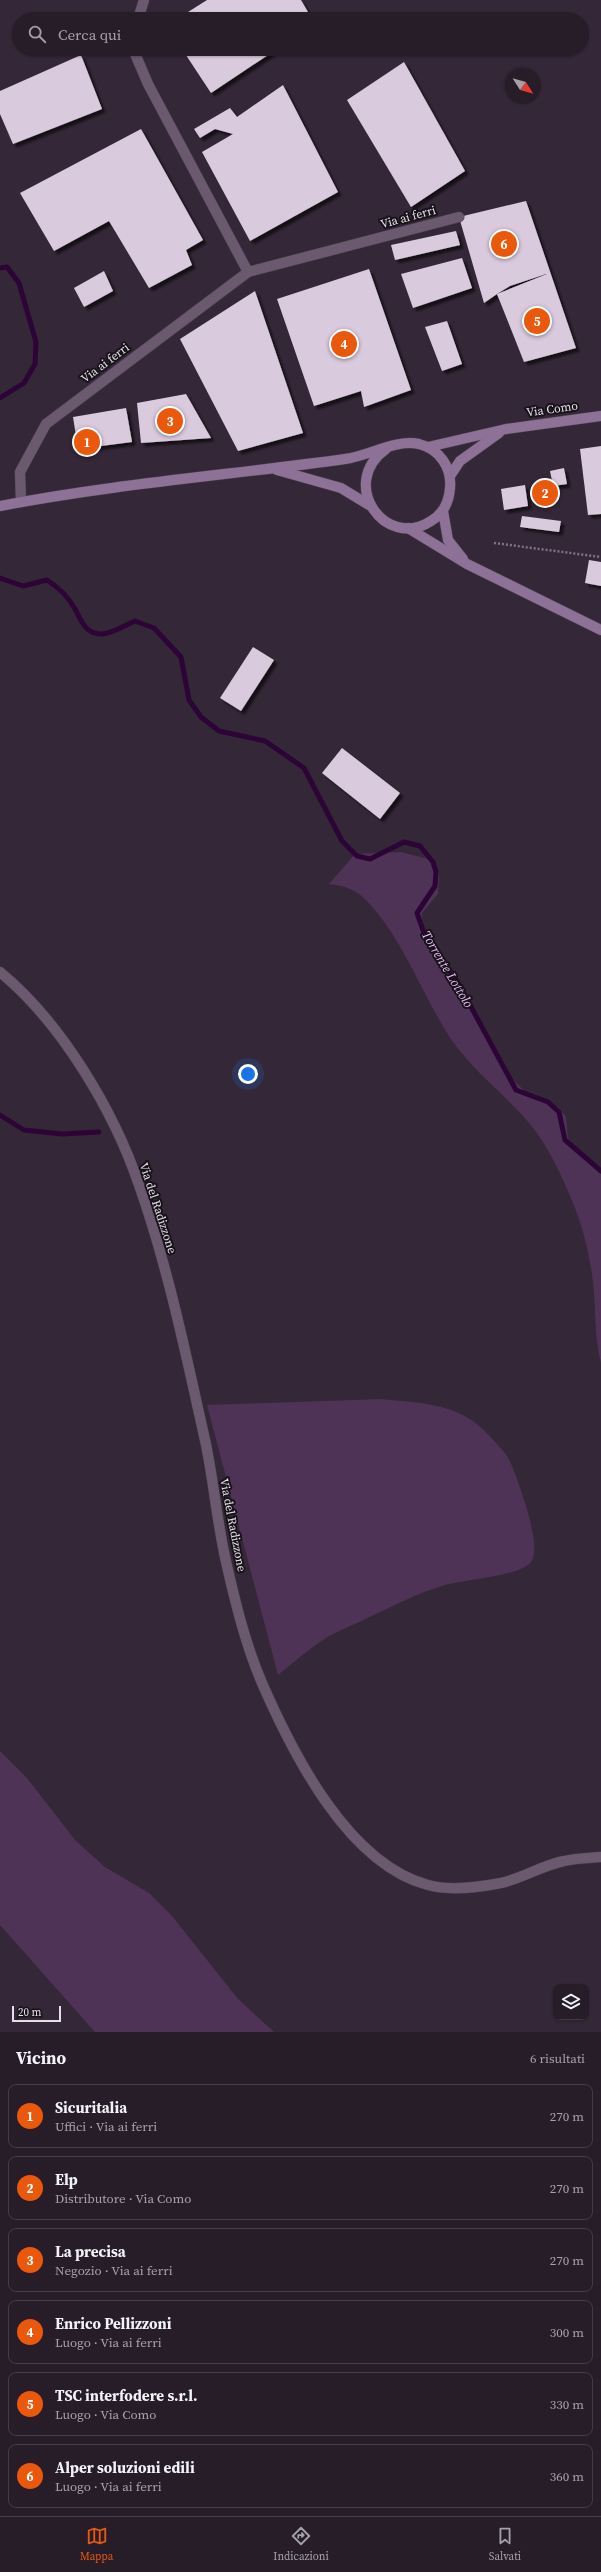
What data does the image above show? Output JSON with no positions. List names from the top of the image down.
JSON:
{
  "streets": {
    "main road": ["Via Como"],
    "street": ["Via ai ferri", "Via del Radizzone"]
  },
  "water": ["Torrente Lottolo"],
  "scale_bar": "20 m",
  "north": "bottom right",
  "page": {
    "search": "Cerca qui",
    "pins": [
      "6",
      "5",
      "4",
      "3",
      "1",
      "2"
    ],
    "scale": "20 m",
    "heading": ["Vicino", "6 risultati"],
    "list": [
      {
        "mark": "1",
        "name": "Sicuritalia",
        "note": "Uffici · Via ai ferri",
        "value": "270 m"
      },
      {
        "mark": "2",
        "name": "Elp",
        "note": "Distributore · Via Como",
        "value": "270 m"
      },
      {
        "mark": "3",
        "name": "La precisa",
        "note": "Negozio · Via ai ferri",
        "value": "270 m"
      },
      {
        "mark": "4",
        "name": "Enrico Pellizzoni",
        "note": "Luogo · Via ai ferri",
        "value": "300 m"
      },
      {
        "mark": "5",
        "name": "TSC interfodere s.r.l.",
        "note": "Luogo · Via Como",
        "value": "330 m"
      },
      {
        "mark": "6",
        "name": "Alper soluzioni edili",
        "note": "Luogo · Via ai ferri",
        "value": "360 m"
      }
    ],
    "nav": ["Mappa", "Indicazioni", "Salvati"]
  }
}
